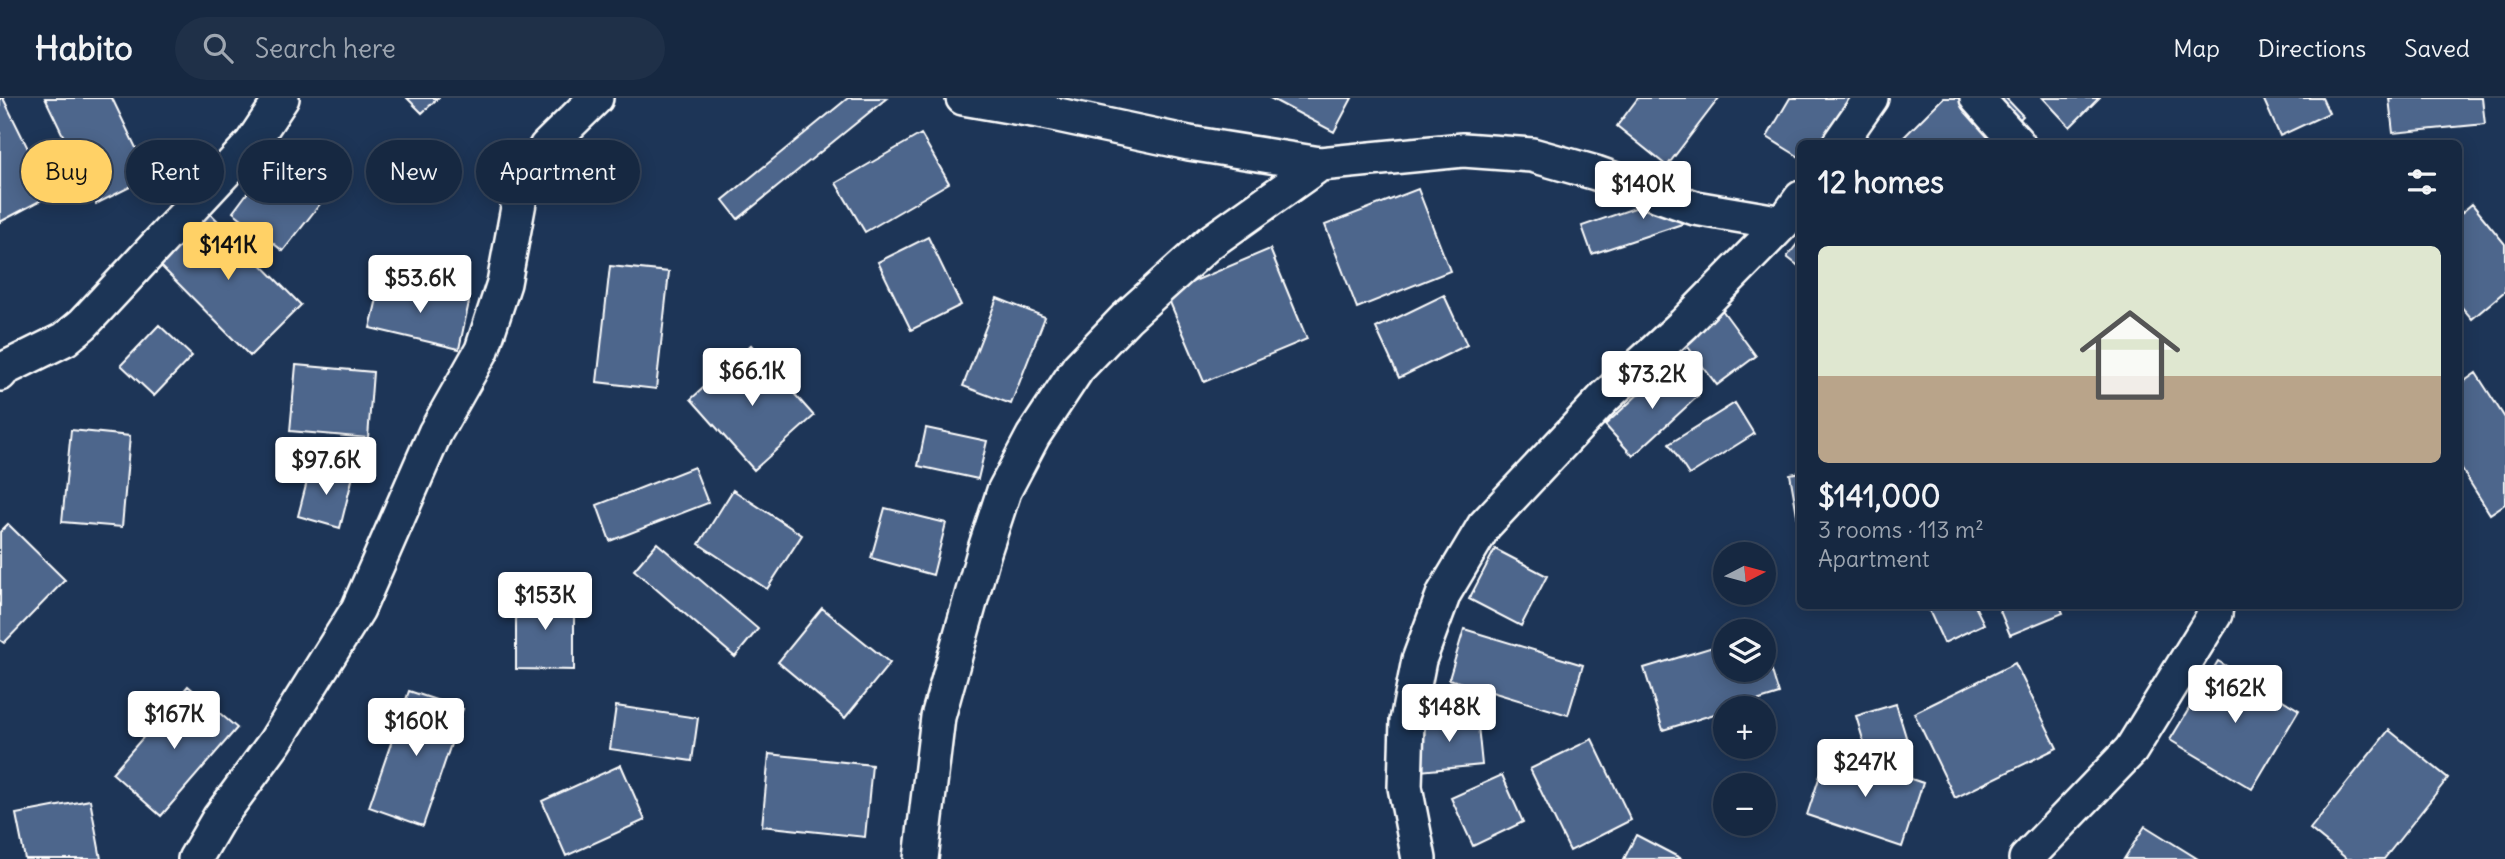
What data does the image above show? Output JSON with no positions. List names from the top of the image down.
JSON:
{
  "north": "right",
  "page": {
    "header": "Habito",
    "search": "Search here",
    "nav": ["Map", "Directions", "Saved"],
    "chip": [
      "Buy",
      "Rent",
      "Filters",
      "New",
      "Apartment"
    ],
    "heading": "12 homes",
    "price": [
      "$140K",
      "$141K",
      "$53.6K",
      "$66.1K",
      "$73.2K",
      "$97.6K",
      "$153K",
      "$162K",
      "$148K",
      "$167K",
      "$160K",
      "$247K"
    ],
    "list": [
      {
        "name": "$141,000",
        "note": "3 rooms · 113 m² · Apartment"
      }
    ],
    "map_buttons": ["+", "−"]
  }
}
